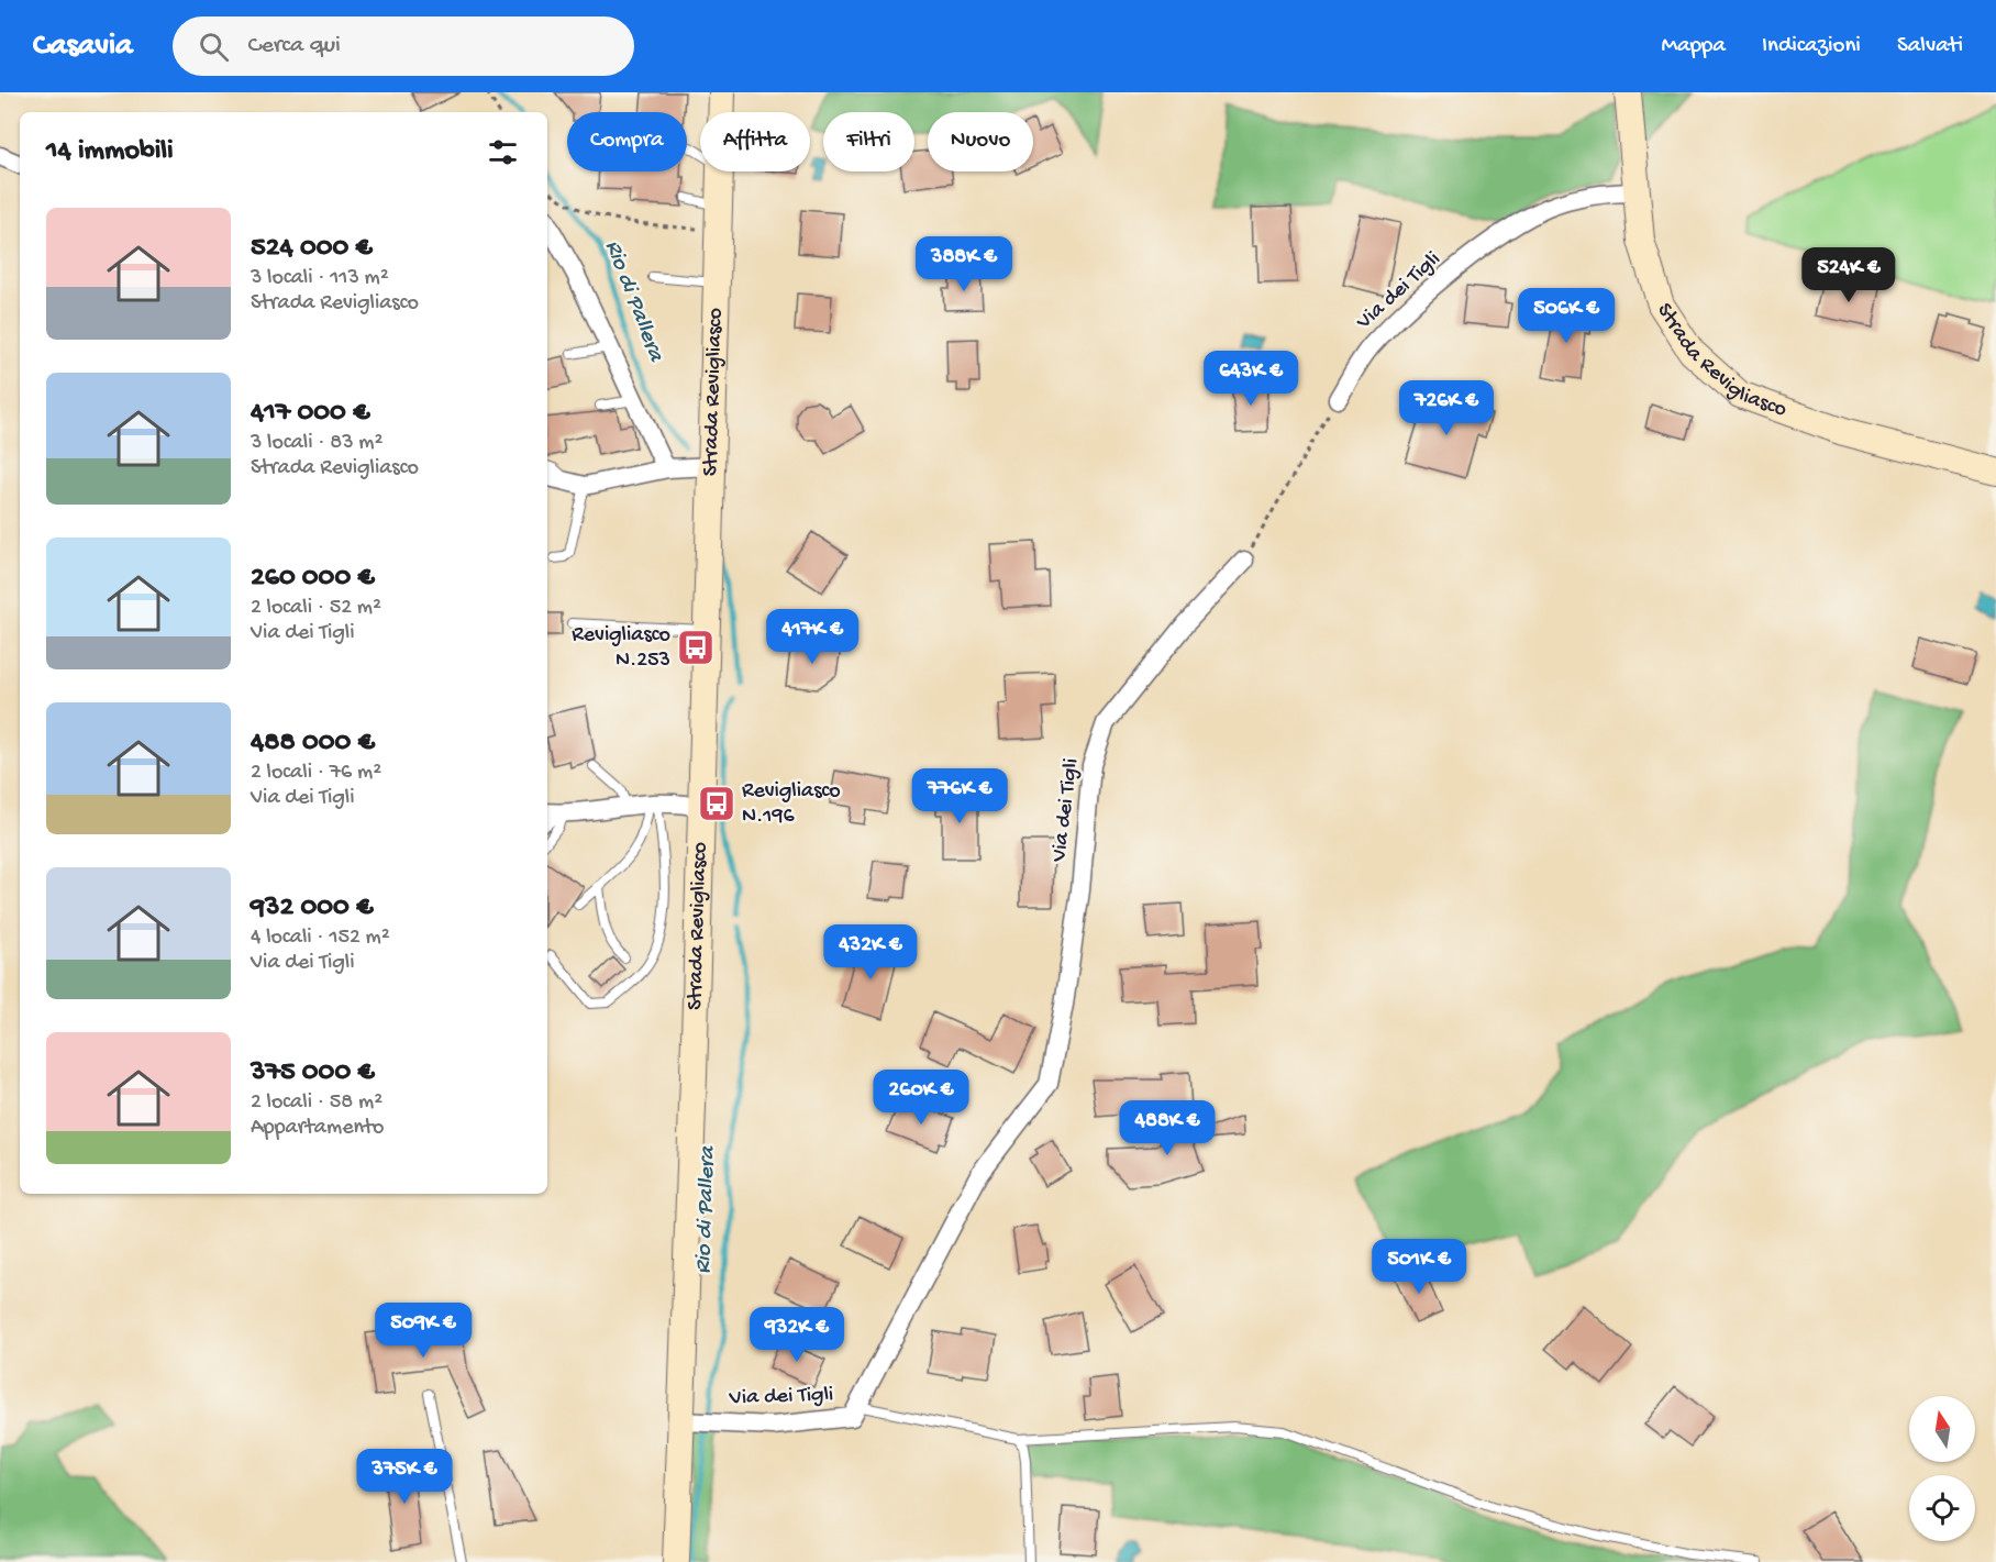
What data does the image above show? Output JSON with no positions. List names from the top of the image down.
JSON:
{
  "streets": {
    "street": ["Via dei Tigli", "Strada Revigliasco"]
  },
  "crossings": [
    ["Via dei Tigli", "Strada Revigliasco"]
  ],
  "water": ["Rio di Pallera"],
  "places": {
    "bus stop": ["Revigliasco N.253", "Revigliasco N.196"]
  },
  "north": "top",
  "page": {
    "header": "Casavia",
    "search": "Cerca qui",
    "nav": ["Mappa", "Indicazioni", "Salvati"],
    "chip": [
      "Compra",
      "Affitta",
      "Filtri",
      "Nuovo"
    ],
    "heading": "14 immobili",
    "list": [
      {
        "name": "524 000 €",
        "note": "3 locali · 113 m² · Strada Revigliasco"
      },
      {
        "name": "417 000 €",
        "note": "3 locali · 83 m² · Strada Revigliasco"
      },
      {
        "name": "260 000 €",
        "note": "2 locali · 52 m² · Via dei Tigli"
      },
      {
        "name": "488 000 €",
        "note": "2 locali · 76 m² · Via dei Tigli"
      },
      {
        "name": "932 000 €",
        "note": "4 locali · 152 m² · Via dei Tigli"
      },
      {
        "name": "375 000 €",
        "note": "2 locali · 58 m² · Appartamento"
      }
    ],
    "price": [
      "388K €",
      "524K €",
      "506K €",
      "643K €",
      "726K €",
      "417K €",
      "776K €",
      "432K €",
      "260K €",
      "488K €",
      "501K €",
      "509K €",
      "932K €",
      "375K €"
    ]
  }
}
